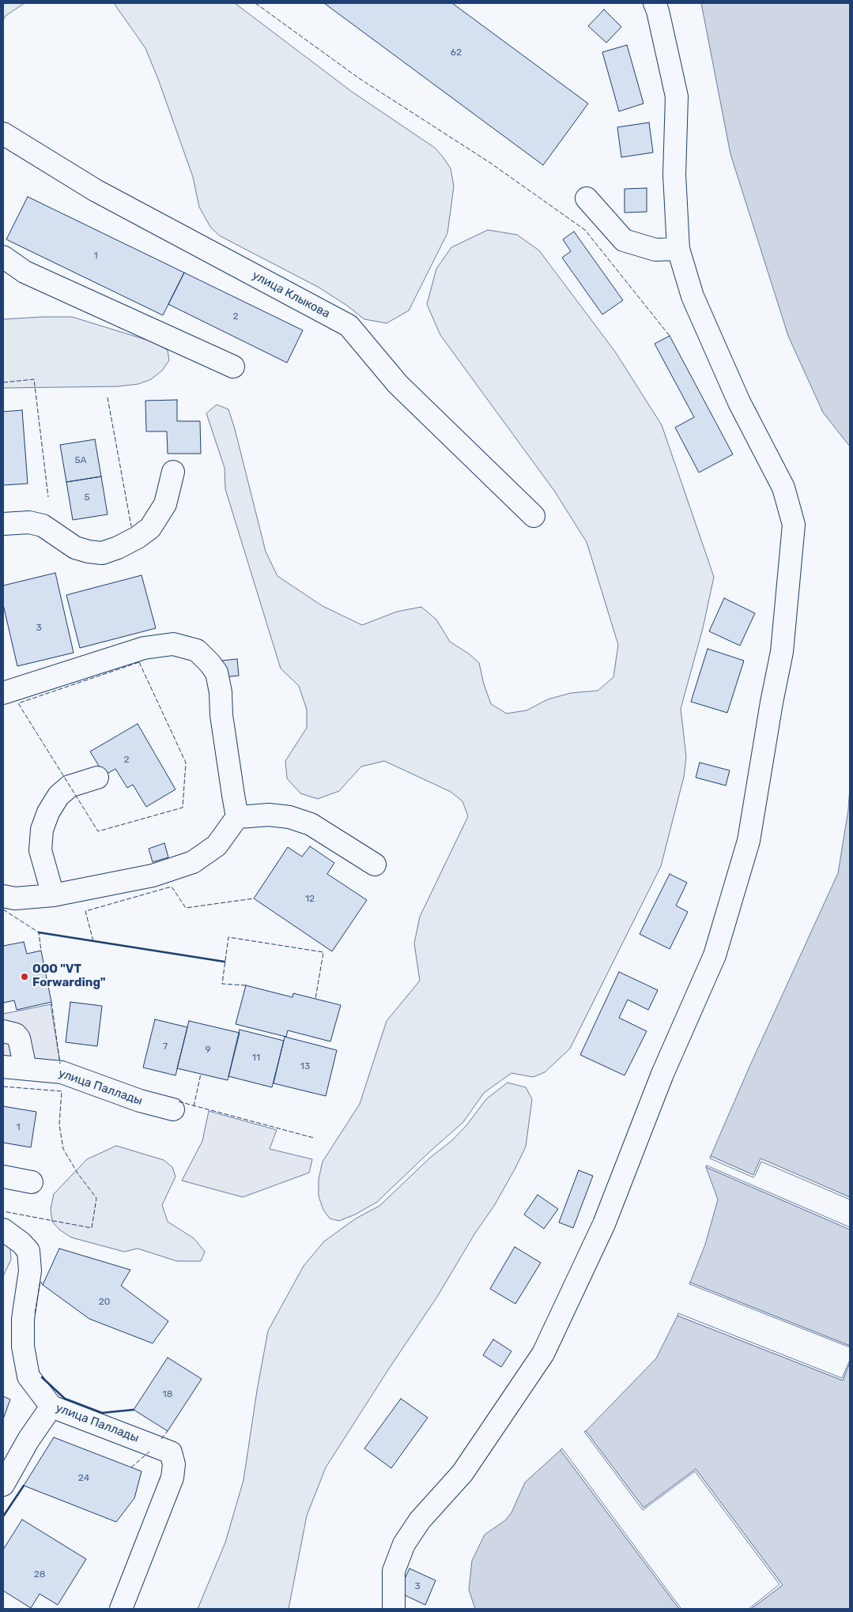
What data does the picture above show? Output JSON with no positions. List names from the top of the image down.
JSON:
{
  "streets": {
    "lane": ["улица Клыкова", "улица Паллады"]
  },
  "places": ["OOO \"VT Forwarding\""],
  "house_numbers": [
    "62",
    "1",
    "2",
    "5А",
    "5",
    "3",
    "2",
    "12",
    "7",
    "9",
    "11",
    "13",
    "1",
    "20",
    "18",
    "24",
    "28",
    "3"
  ]
}
